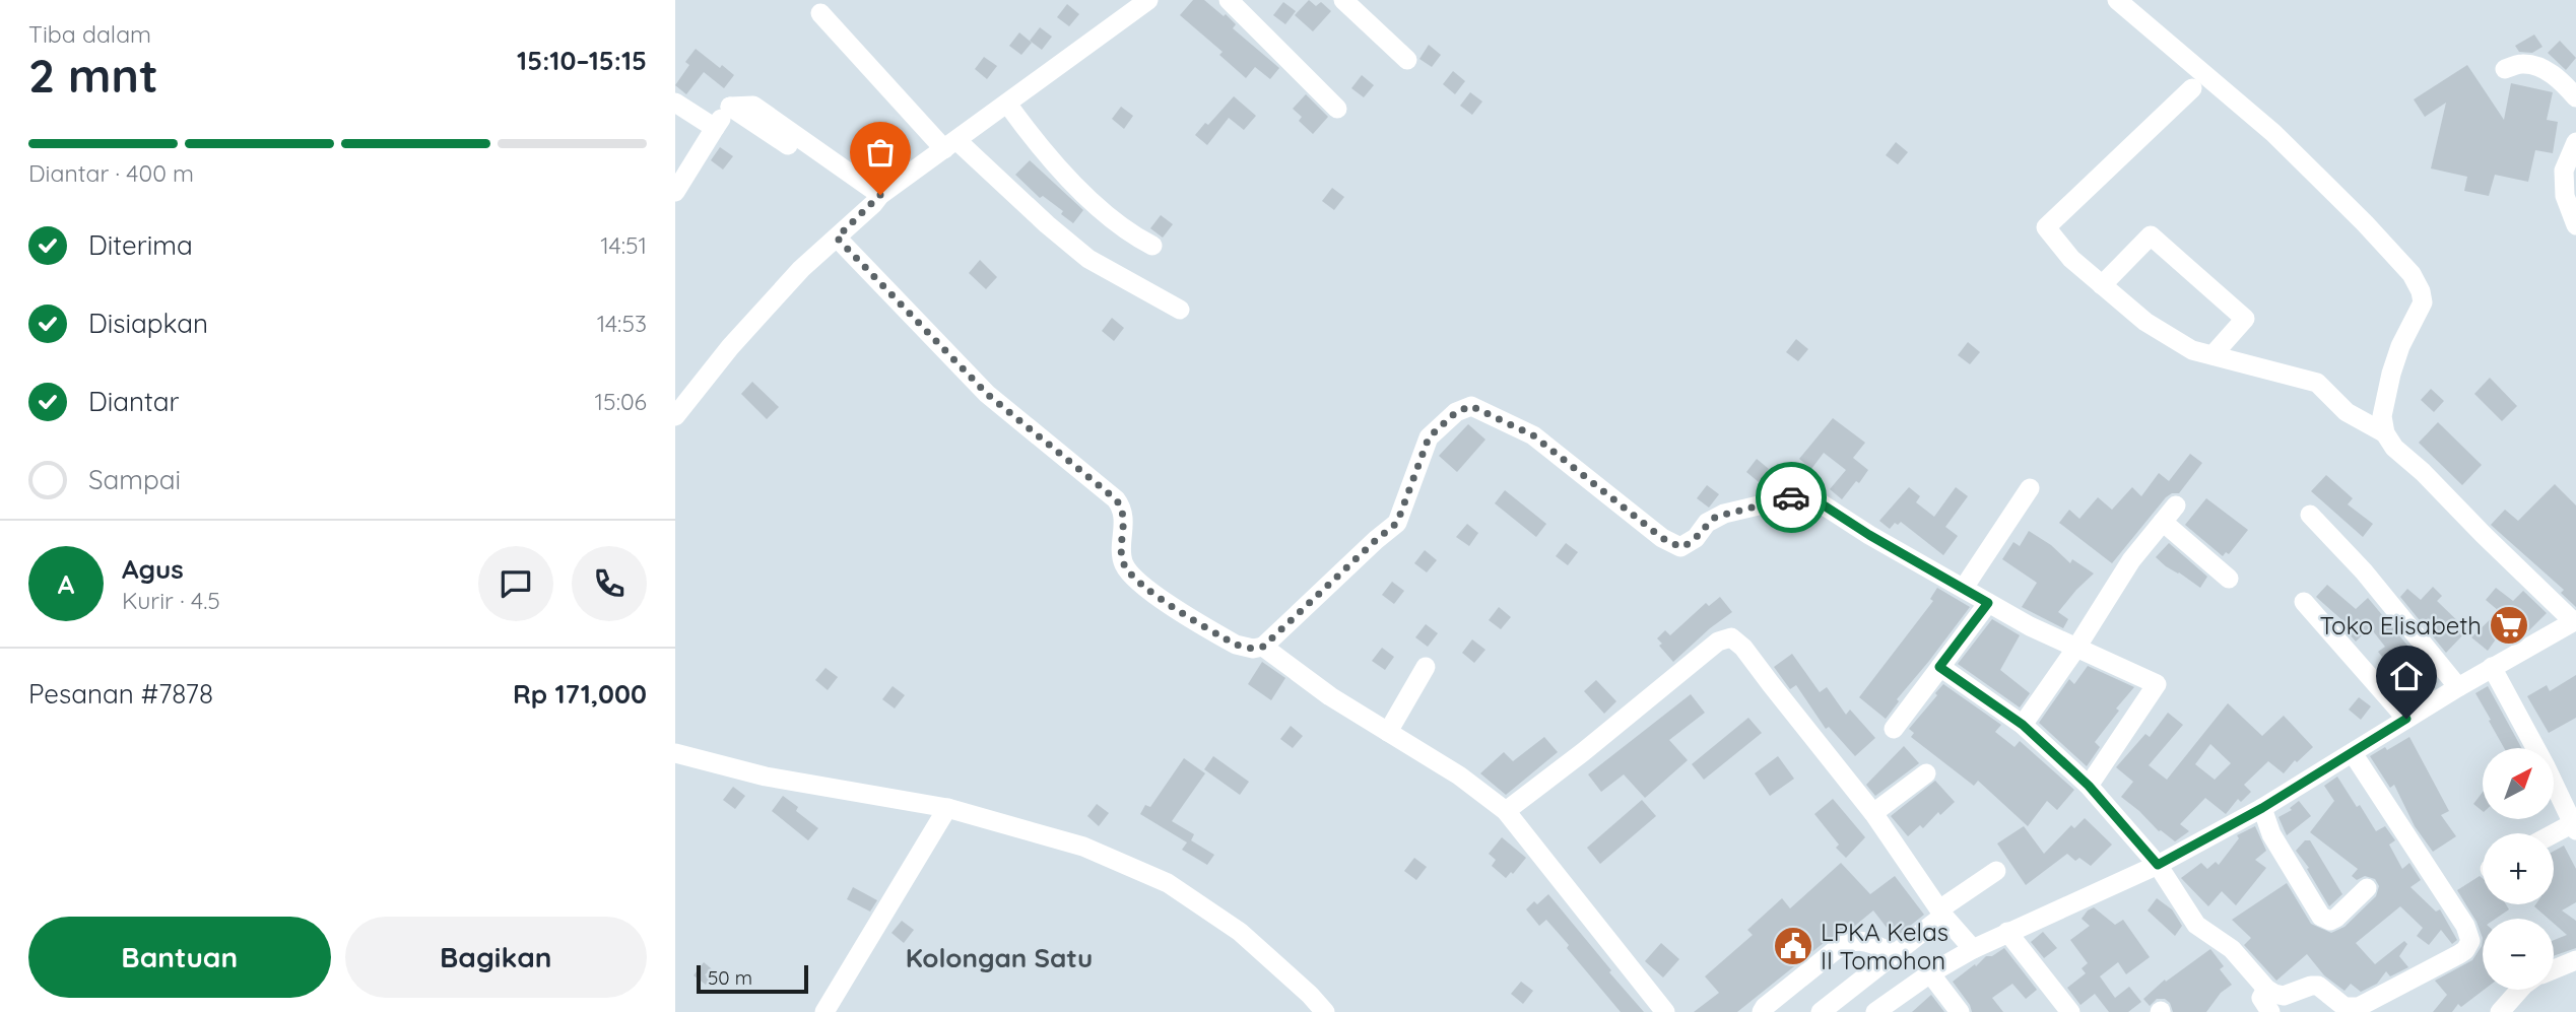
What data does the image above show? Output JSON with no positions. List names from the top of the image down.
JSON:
{
  "districts": ["Kolongan Satu"],
  "places": {
    "supermarket": ["Toko Elisabeth"],
    "public building": ["LPKA Kelas II Tomohon"]
  },
  "scale_bar": "50 m",
  "north": "top right",
  "page": {
    "heading": ["2 mnt", "Tiba dalam", "15:10–15:15"],
    "panel": [
      "Agus",
      "Kurir · 4.5",
      "Pesanan #7878",
      "Rp 171,000"
    ],
    "bar": "Diantar · 400 m",
    "list": [
      ["Diterima", "14:51"],
      ["Disiapkan", "14:53"],
      ["Diantar", "15:06"],
      "Sampai"
    ],
    "round": "A",
    "map_buttons": ["+", "−"],
    "buttons": ["Bantuan", "Bagikan"],
    "scale": "50 m"
  }
}
